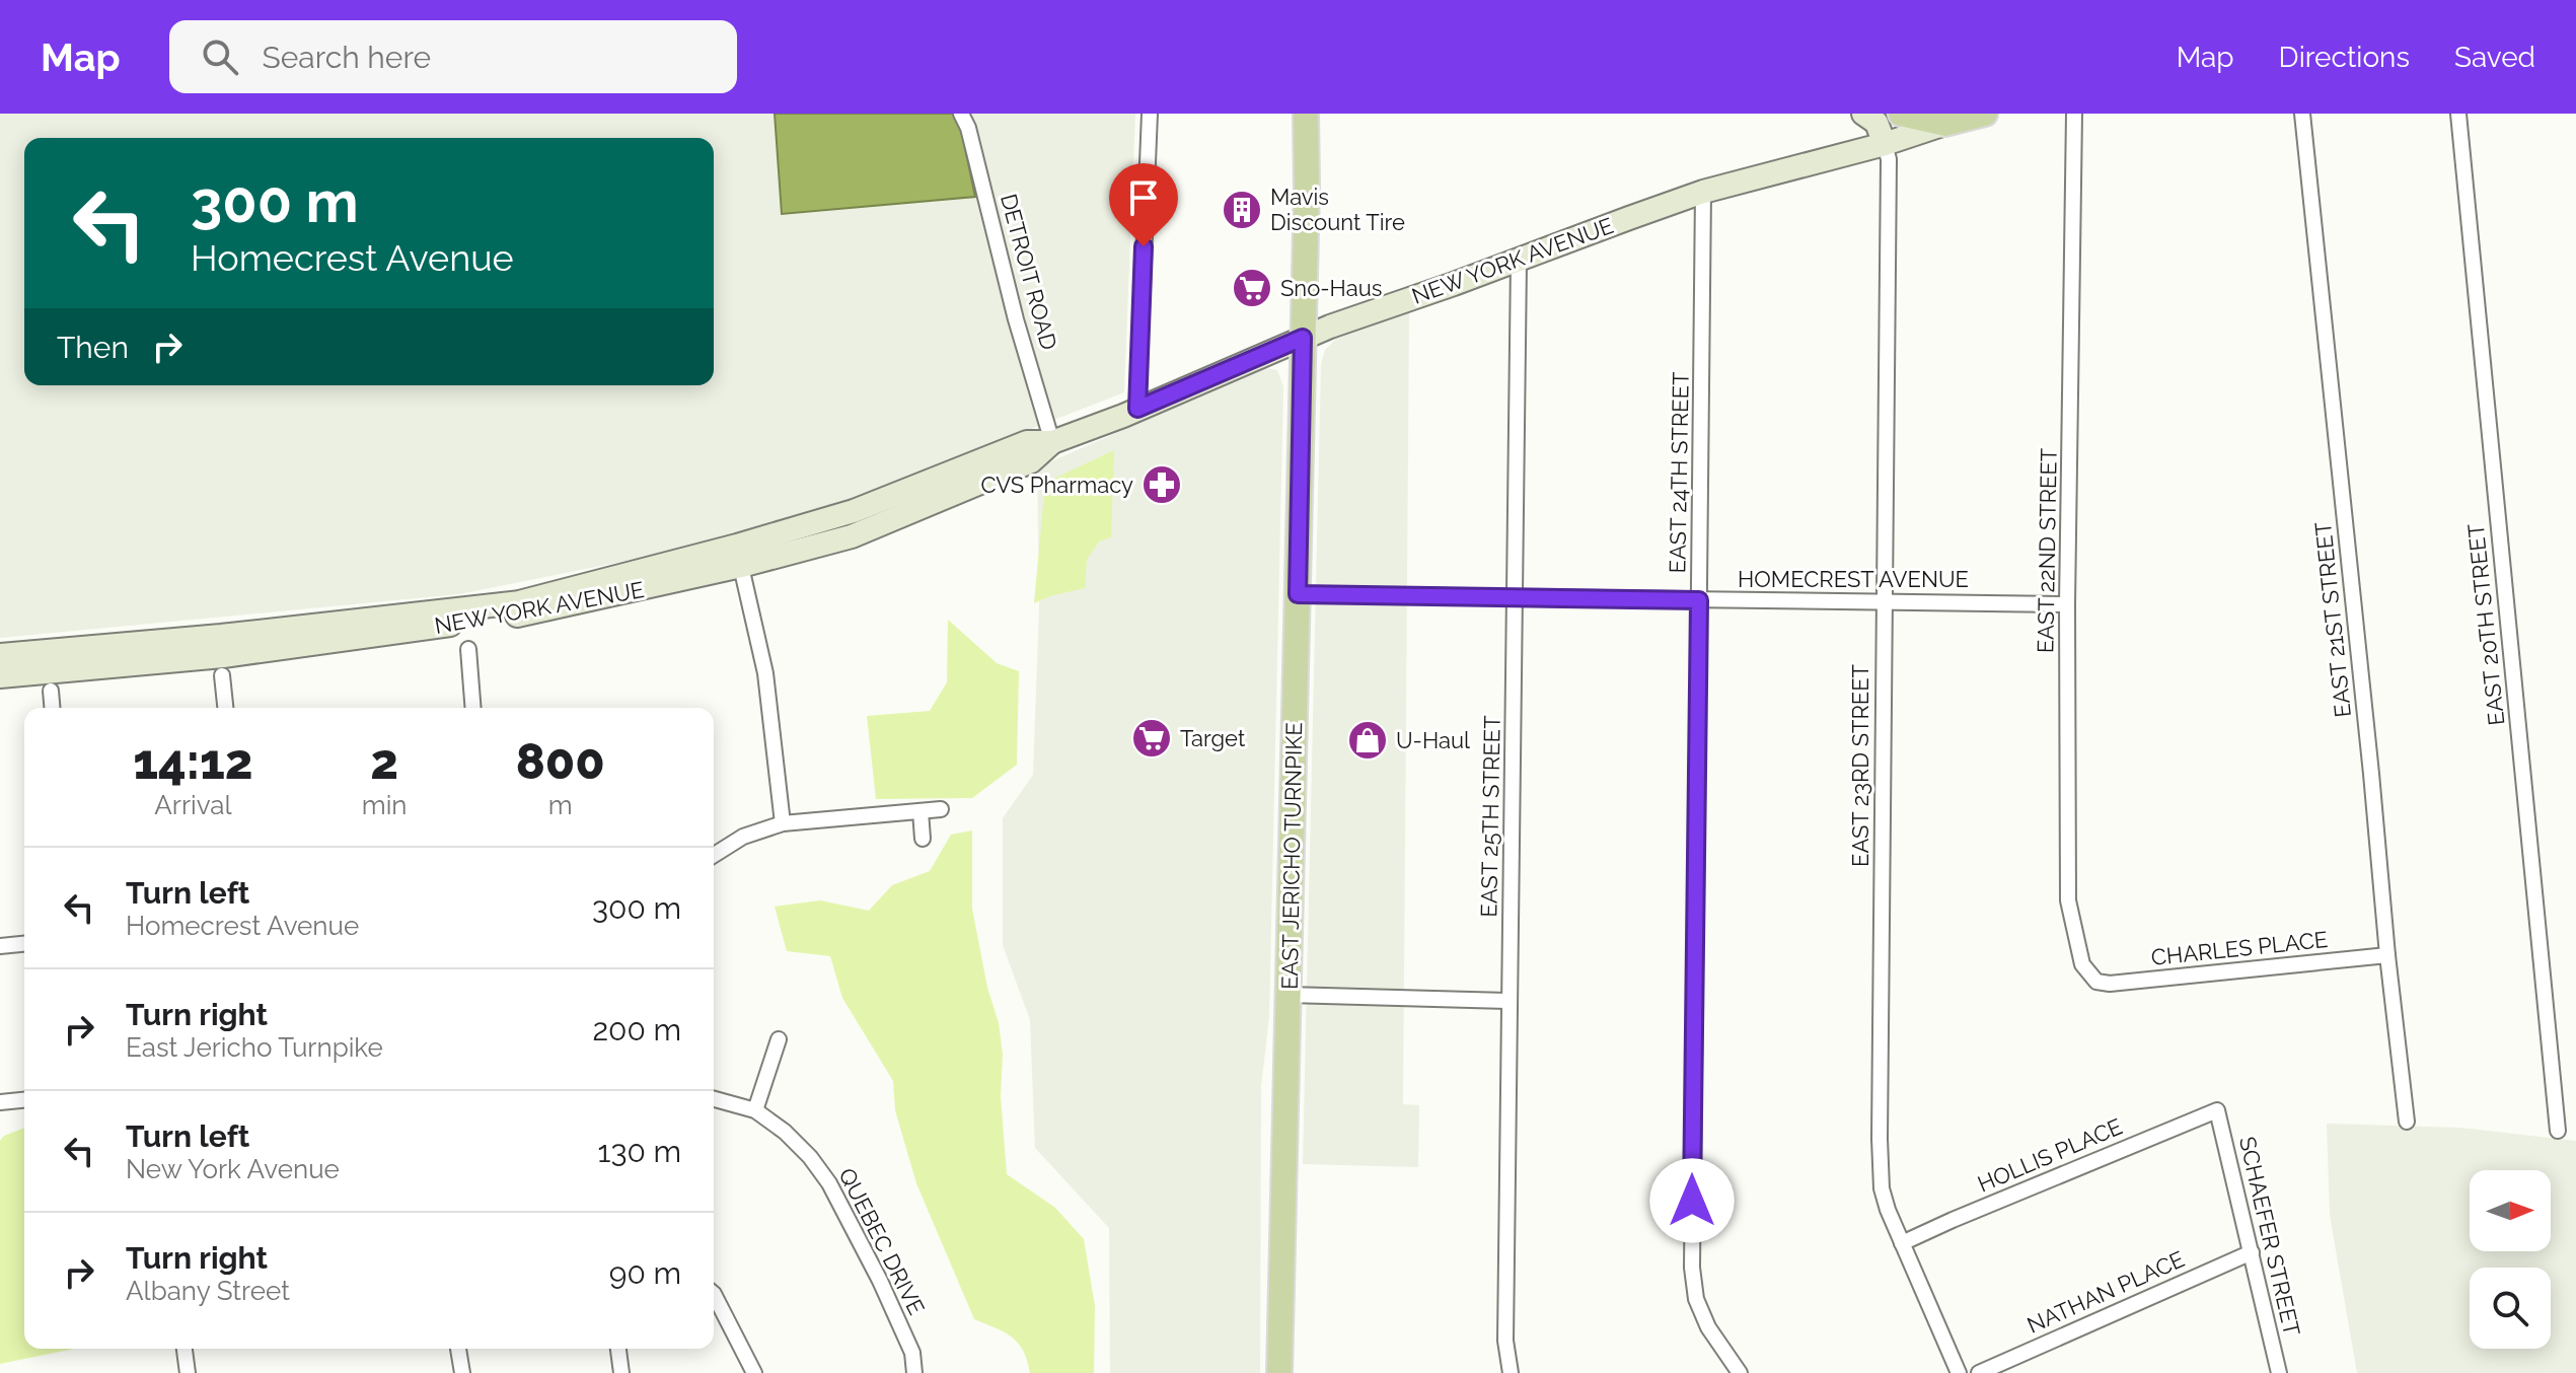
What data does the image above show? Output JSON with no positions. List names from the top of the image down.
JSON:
{
  "streets": {
    "main road": ["NEW YORK AVENUE", "EAST JERICHO TURNPIKE"],
    "street": [
      "DETROIT ROAD",
      "EAST 24TH STREET",
      "EAST 22ND STREET",
      "HOMECREST AVENUE",
      "EAST 21ST STREET",
      "EAST 20TH STREET",
      "EAST 23RD STREET",
      "EAST 25TH STREET",
      "CHARLES PLACE",
      "HOLLIS PLACE",
      "SCHAEFER STREET",
      "QUEBEC DRIVE",
      "NATHAN PLACE"
    ]
  },
  "crossings": [
    ["NEW YORK AVENUE", "DETROIT ROAD"],
    ["NEW YORK AVENUE", "EAST 24TH STREET"],
    ["NEW YORK AVENUE", "EAST 23RD STREET"],
    ["NEW YORK AVENUE", "EAST 25TH STREET"],
    ["NEW YORK AVENUE", "EAST JERICHO TURNPIKE"],
    ["EAST 24TH STREET", "HOMECREST AVENUE"],
    ["EAST 22ND STREET", "HOMECREST AVENUE"],
    ["EAST 22ND STREET", "CHARLES PLACE"],
    ["HOMECREST AVENUE", "EAST 23RD STREET"],
    ["HOMECREST AVENUE", "EAST 25TH STREET"],
    ["HOMECREST AVENUE", "EAST JERICHO TURNPIKE"],
    ["EAST 21ST STREET", "CHARLES PLACE"],
    ["EAST 23RD STREET", "HOLLIS PLACE"],
    ["HOLLIS PLACE", "SCHAEFER STREET"],
    ["SCHAEFER STREET", "NATHAN PLACE"]
  ],
  "places": {
    "building": ["Mavis Discount Tire"],
    "supermarket": ["Sno-Haus", "Target"],
    "pharmacy": ["CVS Pharmacy"],
    "shop": ["U-Haul"]
  },
  "north": "right",
  "page": {
    "header": "Map",
    "search": "Search here",
    "nav": ["Map", "Directions", "Saved"],
    "turn": ["300 m", "Homecrest Avenue"],
    "then": "Then",
    "eta": [
      "14:12",
      "Arrival",
      "2",
      "min",
      "800",
      "m"
    ],
    "list": [
      {
        "name": "Turn left",
        "note": "Homecrest Avenue",
        "value": "300 m"
      },
      {
        "name": "Turn right",
        "note": "East Jericho Turnpike",
        "value": "200 m"
      },
      {
        "name": "Turn left",
        "note": "New York Avenue",
        "value": "130 m"
      },
      {
        "name": "Turn right",
        "note": "Albany Street",
        "value": "90 m"
      }
    ]
  }
}
